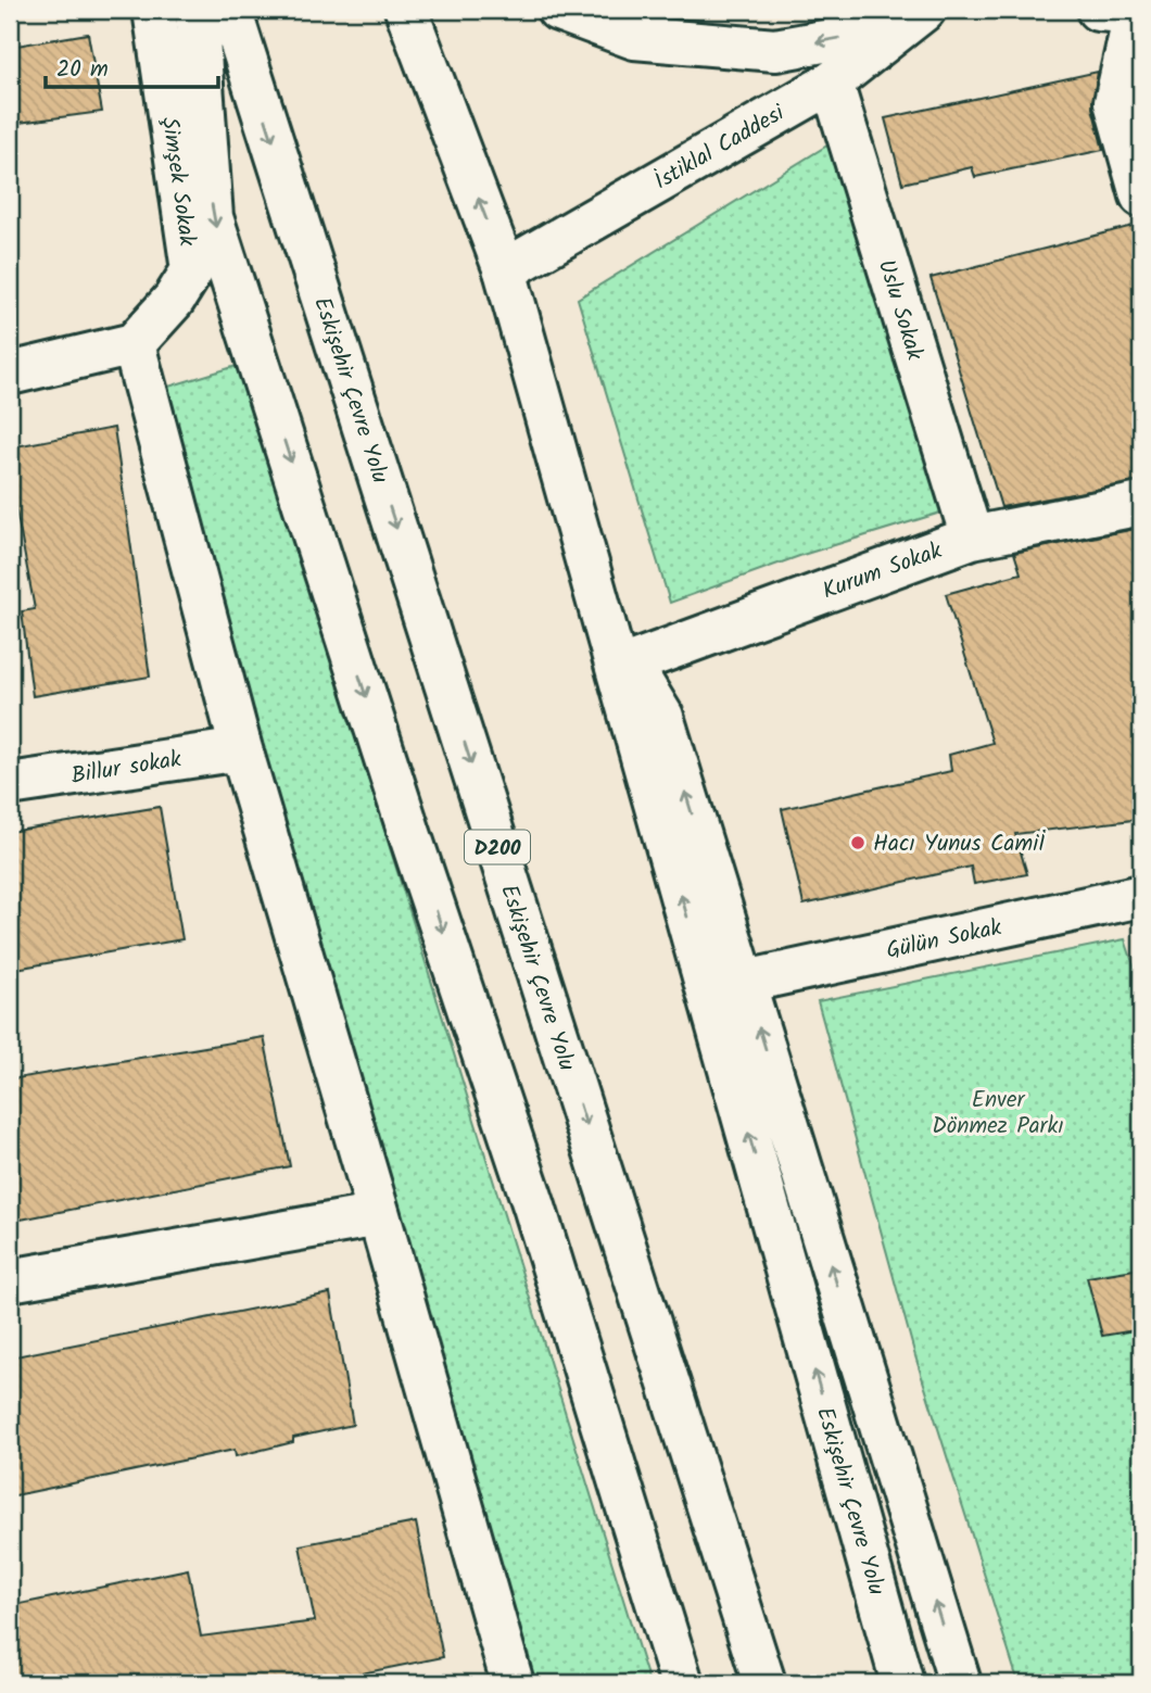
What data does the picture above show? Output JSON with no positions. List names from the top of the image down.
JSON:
{
  "streets": {
    "main road": [
      "İstiklal Caddesi",
      "Şimşek Sokak",
      "Uslu Sokak",
      "Eskişehir Çevre Yolu",
      "Kurum Sokak",
      "Billur sokak",
      "D200",
      "Gülün Sokak"
    ]
  },
  "crossings": [
    ["İstiklal Caddesi", "Uslu Sokak"],
    ["İstiklal Caddesi", "Eskişehir Çevre Yolu"],
    ["Uslu Sokak", "Kurum Sokak"]
  ],
  "parks": ["Enver Dönmez Parkı"],
  "places": ["Hacı Yunus Camiİ"],
  "scale_bar": "20 m"
}
